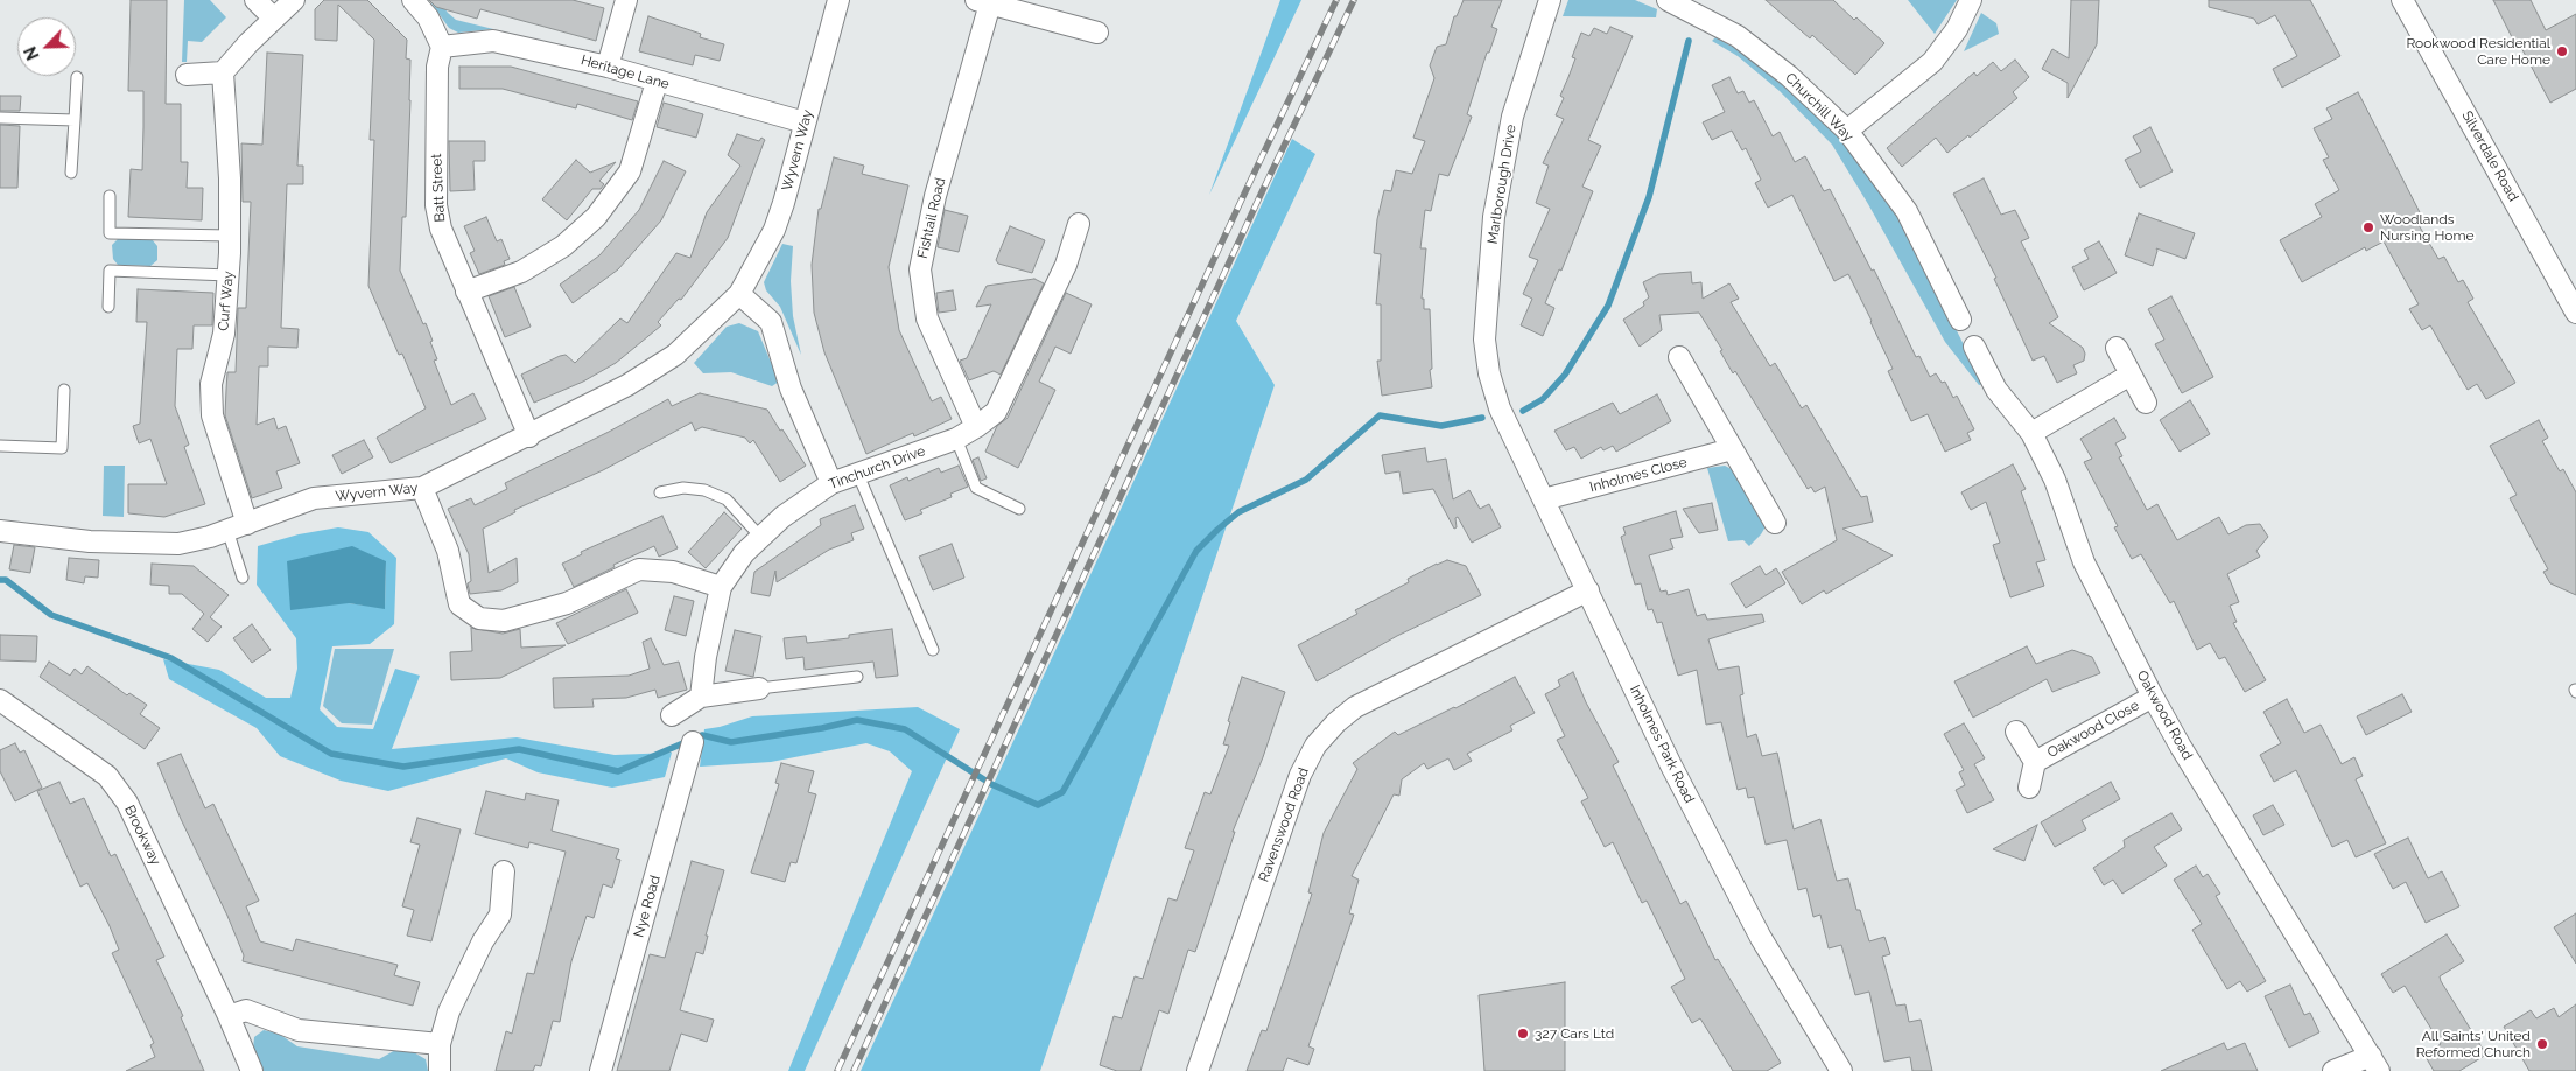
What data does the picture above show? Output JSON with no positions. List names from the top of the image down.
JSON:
{
  "streets": {
    "street": [
      "Heritage Lane",
      "Churchill Way",
      "Wyvern Way",
      "Silverdale Road",
      "Marlborough Drive",
      "Batt Street",
      "Fishtail Road",
      "Curf Way",
      "Tinchurch Drive",
      "Inholmes Close",
      "Oakwood Road",
      "Oakwood Close",
      "Inholmes Park Road",
      "Ravenswood Road",
      "Brookway",
      "Nye Road"
    ]
  },
  "crossings": [
    ["Heritage Lane", "Wyvern Way"],
    ["Heritage Lane", "Batt Street"],
    ["Wyvern Way", "Batt Street"],
    ["Wyvern Way", "Curf Way"],
    ["Marlborough Drive", "Inholmes Park Road"],
    ["Fishtail Road", "Tinchurch Drive"],
    ["Inholmes Close", "Inholmes Park Road"],
    ["Oakwood Road", "Oakwood Close"],
    ["Inholmes Park Road", "Ravenswood Road"]
  ],
  "places": [
    "Rookwood Residential Care Home",
    "Woodlands Nursing Home",
    "327 Cars Ltd",
    "All Saints' United Reformed Church"
  ],
  "north": "bottom left"
}
